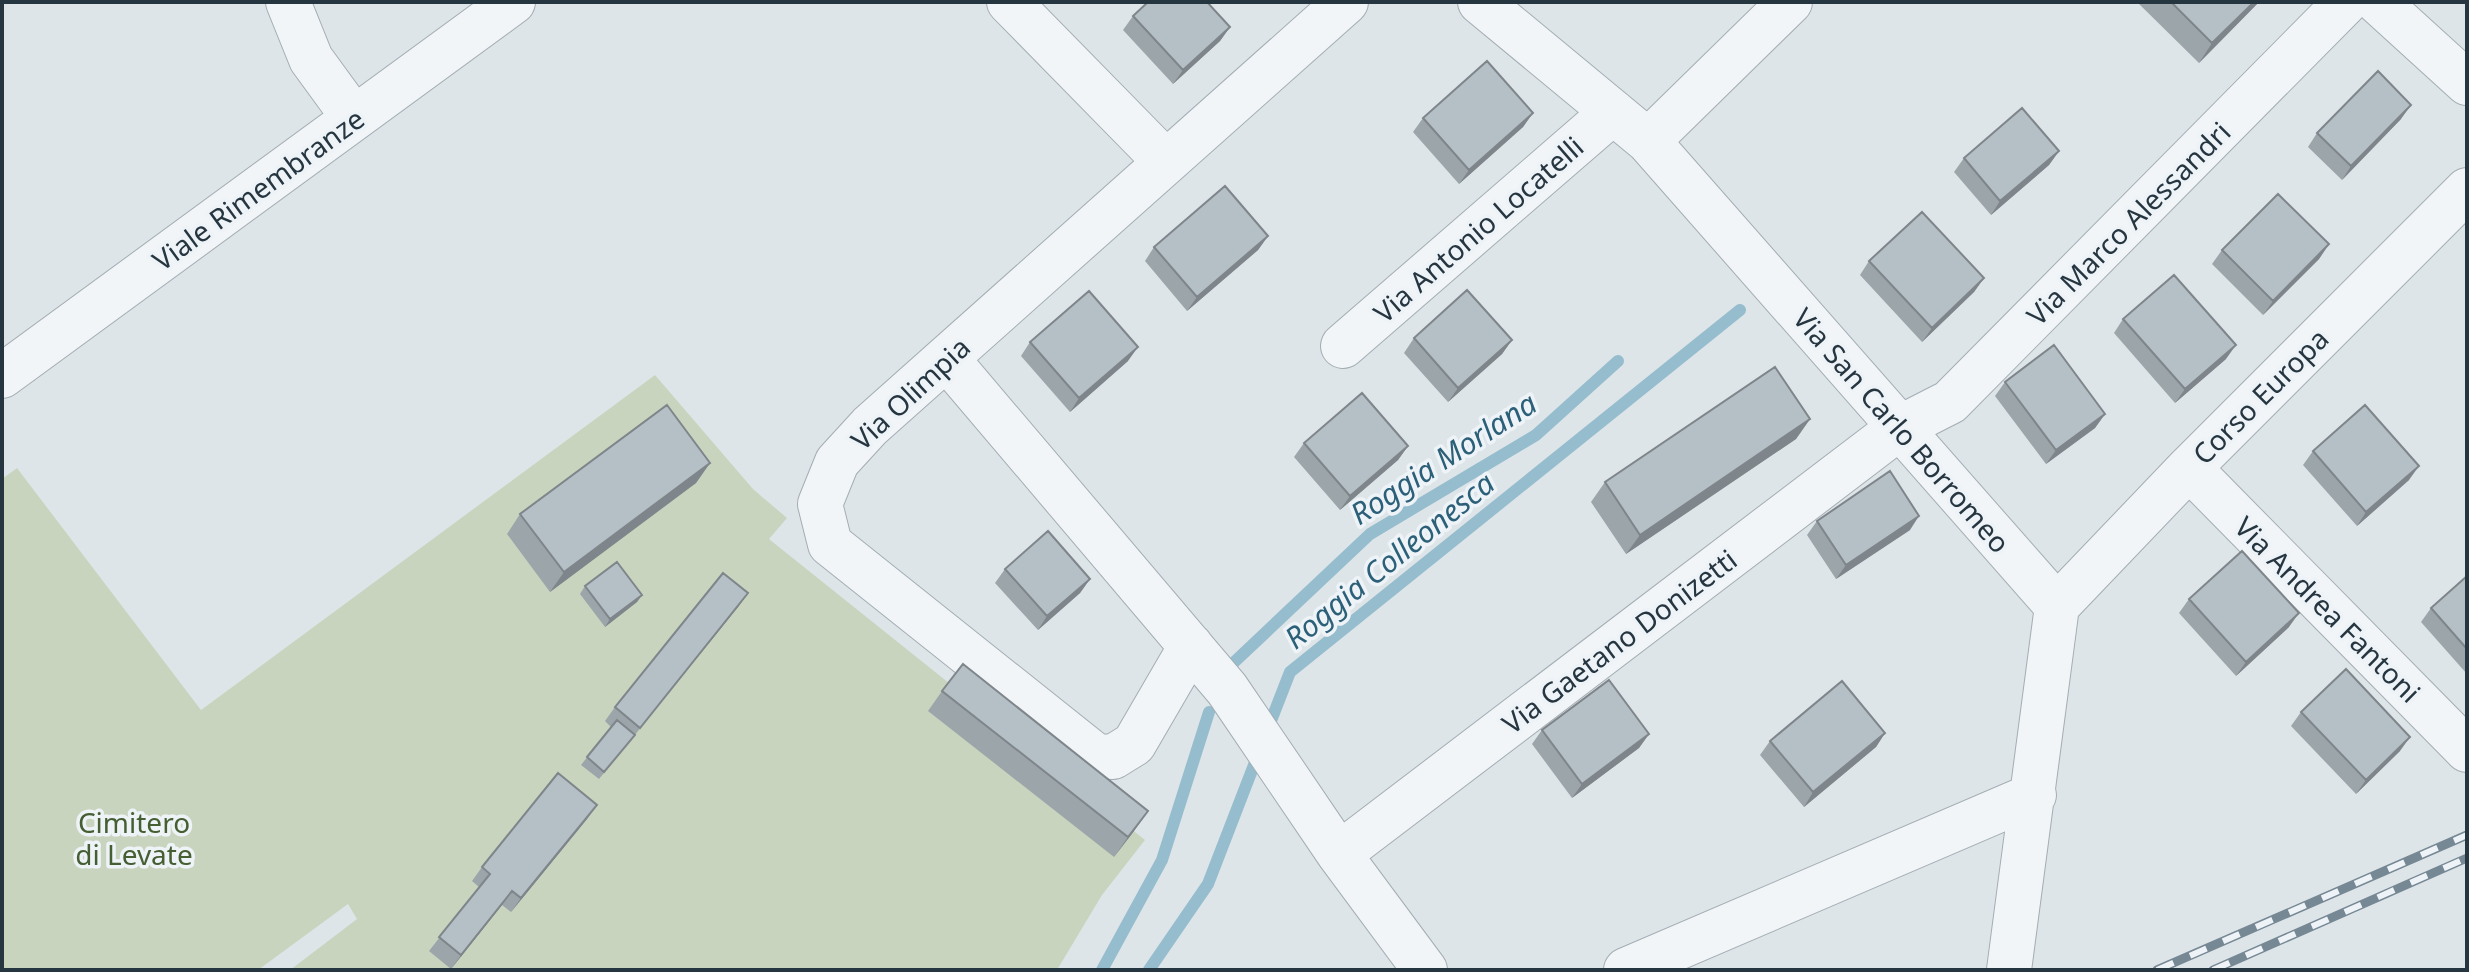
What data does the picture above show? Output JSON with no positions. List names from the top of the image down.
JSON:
{
  "streets": {
    "street": [
      "Viale Rimembranze",
      "Via Marco Alessandri",
      "Via Antonio Locatelli",
      "Via Olimpia",
      "Corso Europa",
      "Via San Carlo Borromeo",
      "Via Andrea Fantoni",
      "Via Gaetano Donizetti"
    ]
  },
  "crossings": [
    ["Via Marco Alessandri", "Via San Carlo Borromeo"],
    ["Via Marco Alessandri", "Via Gaetano Donizetti"],
    ["Via Antonio Locatelli", "Via San Carlo Borromeo"],
    ["Corso Europa", "Via San Carlo Borromeo"],
    ["Corso Europa", "Via Andrea Fantoni"],
    ["Via San Carlo Borromeo", "Via Gaetano Donizetti"]
  ],
  "water": ["Roggia Morlana", "Roggia Colleonesca"],
  "parks": ["Cimitero di Levate"]
}
